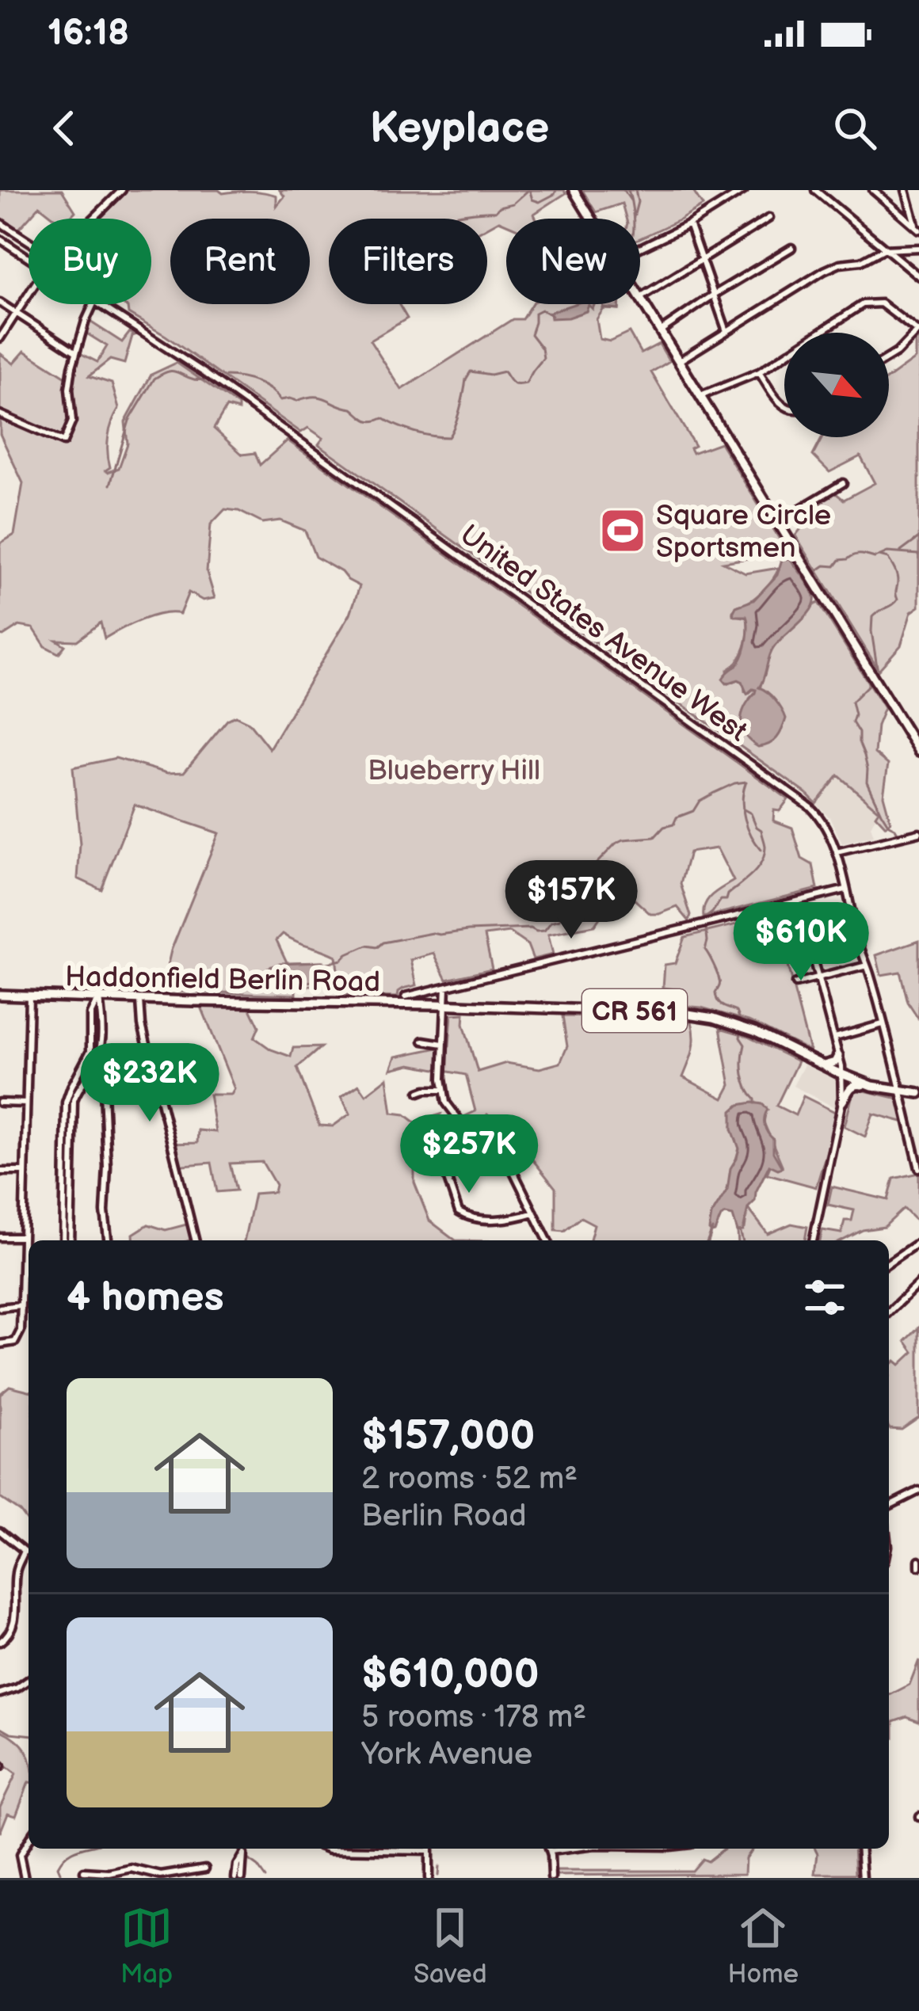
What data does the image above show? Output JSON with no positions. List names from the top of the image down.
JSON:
{
  "streets": {
    "main road": ["Haddonfield Berlin Road", "CR 561"],
    "street": ["United States Avenue West"]
  },
  "crossings": [
    ["United States Avenue West", "CR 561"],
    ["Haddonfield Berlin Road", "CR 561"]
  ],
  "parks": ["Blueberry Hill"],
  "places": {
    "sports": ["Square Circle Sportsmen"]
  },
  "north": "bottom right",
  "page": {
    "status": "16:18",
    "header": "Keyplace",
    "chip": [
      "Buy",
      "Rent",
      "Filters",
      "New"
    ],
    "price": [
      "$157K",
      "$610K",
      "$232K",
      "$257K"
    ],
    "heading": "4 homes",
    "list": [
      {
        "name": "$157,000",
        "note": "2 rooms · 52 m² · Berlin Road"
      },
      {
        "name": "$610,000",
        "note": "5 rooms · 178 m² · York Avenue"
      }
    ],
    "tabs": ["Map", "Saved", "Home"]
  }
}
